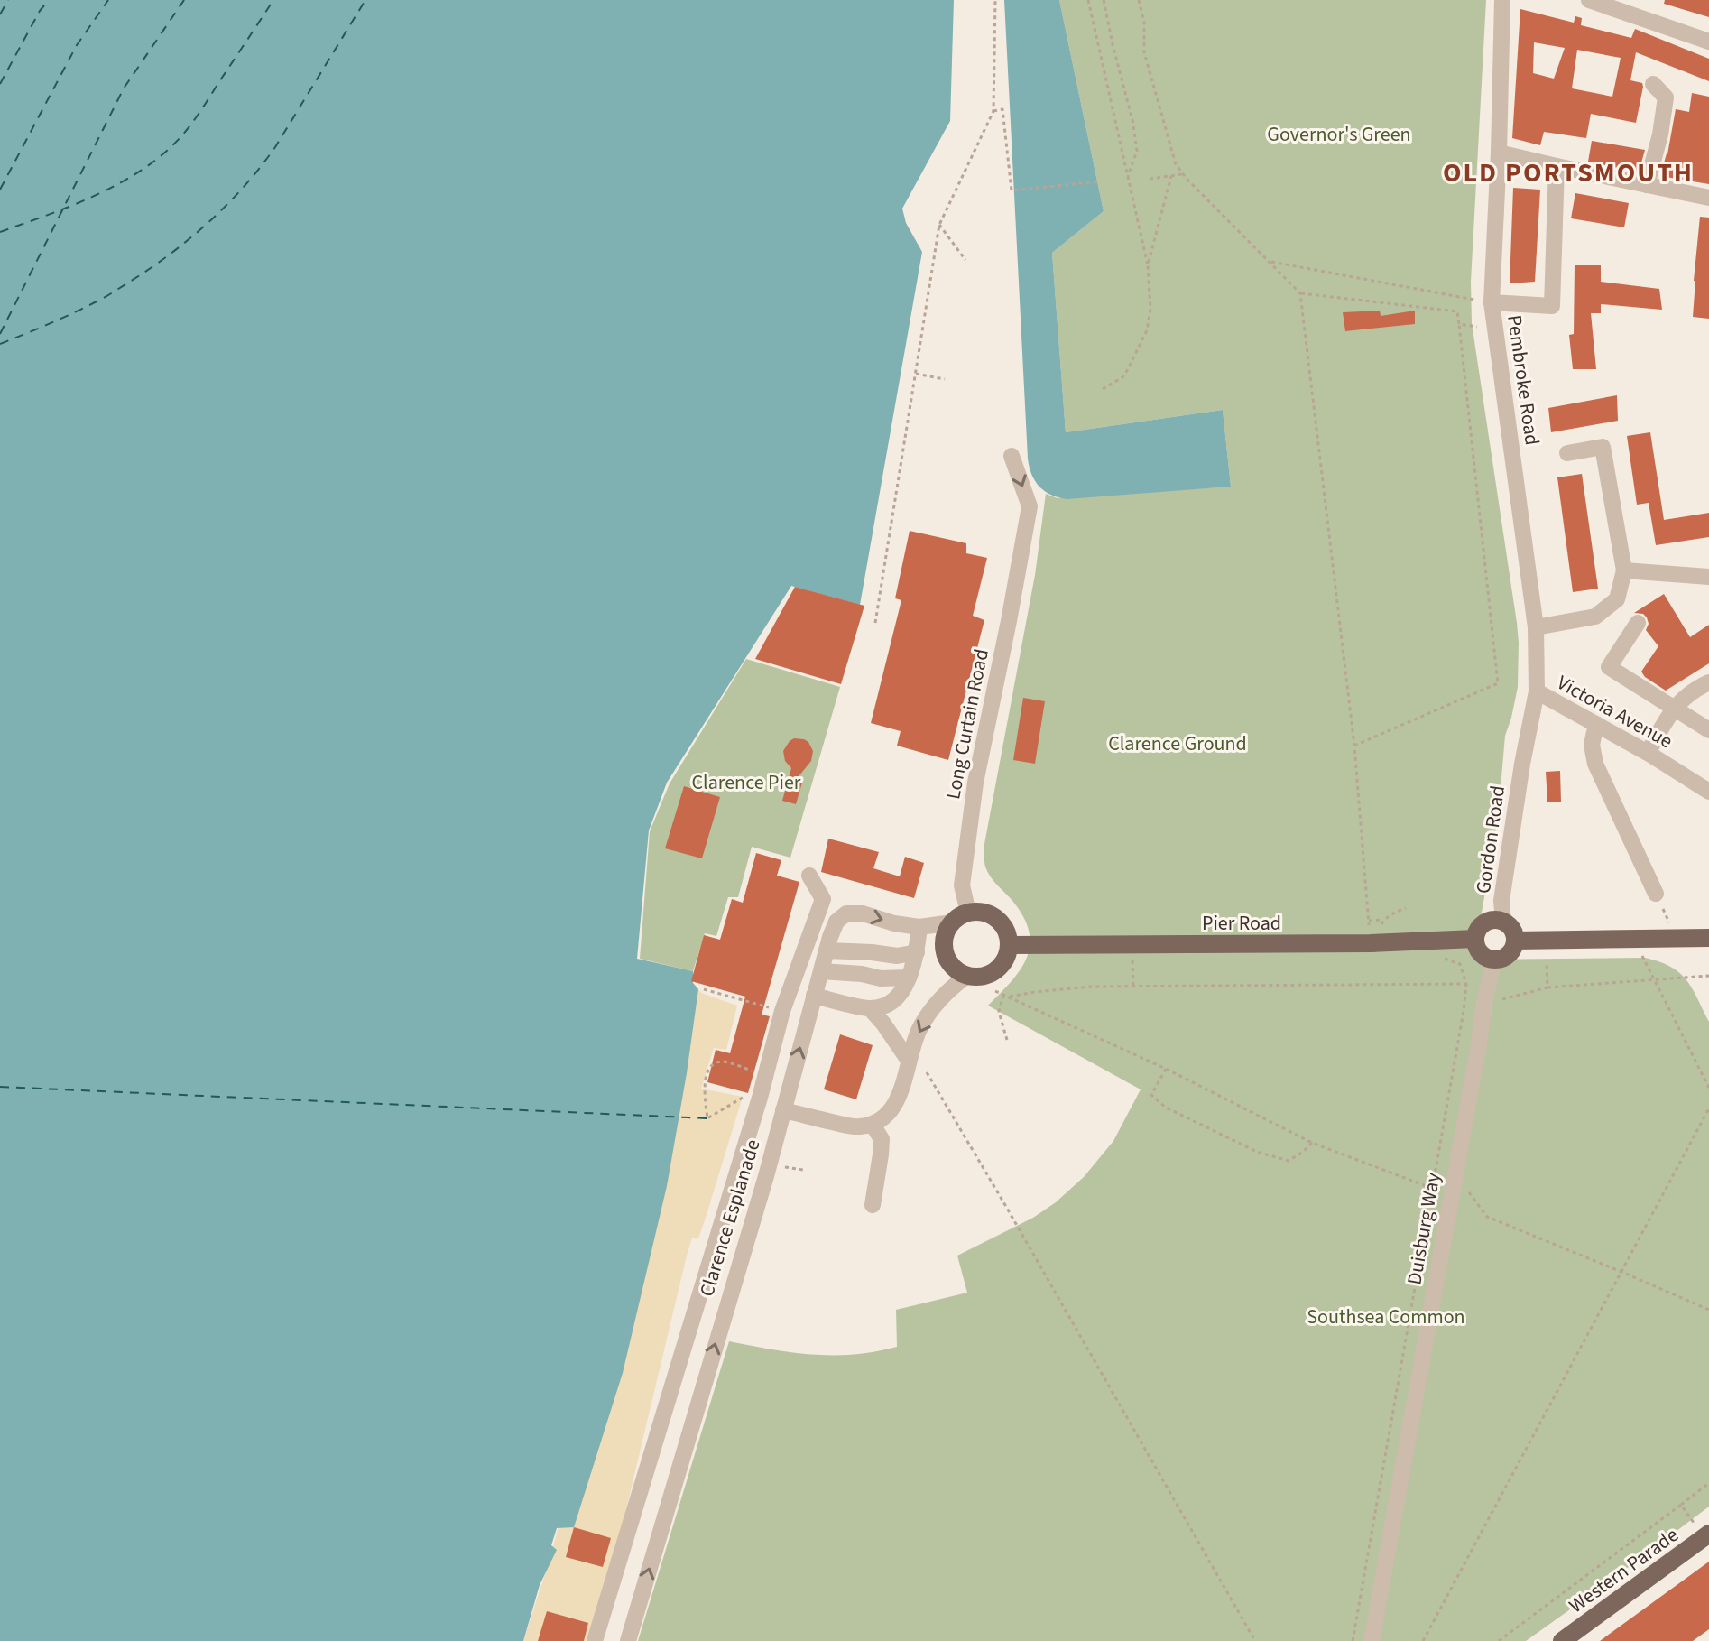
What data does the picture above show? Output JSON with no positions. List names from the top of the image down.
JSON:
{
  "streets": {
    "main road": ["Pier Road", "Western Parade"],
    "street": [
      "Pembroke Road",
      "Victoria Avenue",
      "Long Curtain Road",
      "Gordon Road",
      "Clarence Esplanade",
      "Duisburg Way"
    ]
  },
  "crossings": [
    ["Pembroke Road", "Victoria Avenue"],
    ["Pembroke Road", "Gordon Road"],
    ["Long Curtain Road", "Pier Road"],
    ["Long Curtain Road", "Clarence Esplanade"],
    ["Gordon Road", "Pier Road"],
    ["Gordon Road", "Duisburg Way"],
    ["Pier Road", "Clarence Esplanade"],
    ["Pier Road", "Duisburg Way"]
  ],
  "one_way": ["Long Curtain Road"],
  "districts": ["OLD PORTSMOUTH"],
  "parks": [
    "Governor's Green",
    "Clarence Ground",
    "Clarence Pier",
    "Southsea Common"
  ]
}
